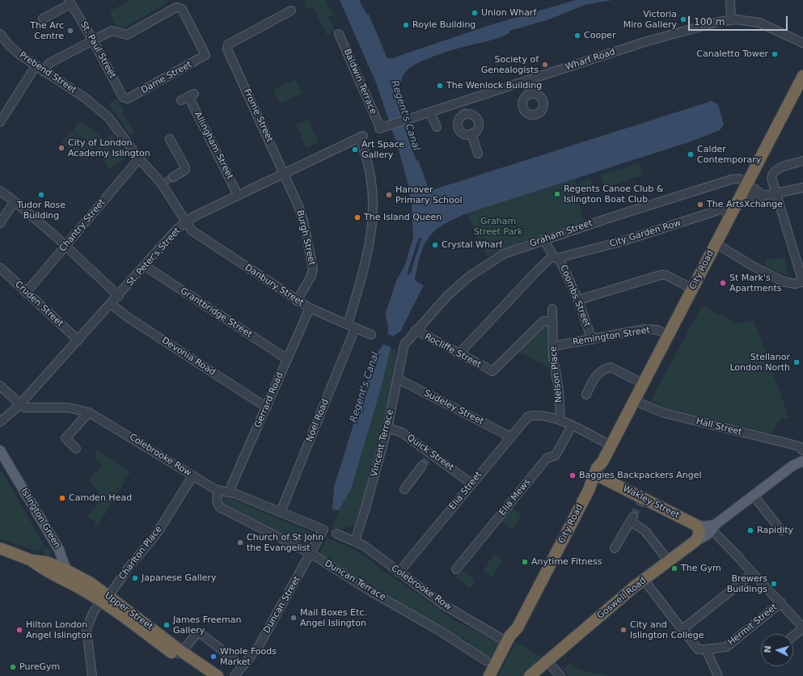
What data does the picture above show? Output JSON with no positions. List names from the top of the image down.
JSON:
{
  "streets": {
    "highway": [
      "City Road",
      "Wakley Street",
      "Goswell Road",
      "Upper Street"
    ],
    "main road": ["Islington Green"],
    "street": [
      "St. Paul Street",
      "Wharf Road",
      "Prebend Street",
      "Dame Street",
      "Baldwin Terrace",
      "Frome Street",
      "Allingham Street",
      "Chantry Street",
      "Graham Street",
      "City Garden Row",
      "Burgh Street",
      "St. Peter's Street",
      "Danbury Street",
      "Coombs Street",
      "Cruden Street",
      "Grantbridge Street",
      "Remington Street",
      "Rocliffe Street",
      "Devonia Road",
      "Nelson Place",
      "Gerrard Road",
      "Sudeley Street",
      "Noel Road",
      "Hall Street",
      "Vincent Terrace",
      "Quick Street",
      "Colebrooke Row",
      "Elia Street",
      "Elia Mews",
      "Charlton Place",
      "Duncan Terrace",
      "Duncan Street",
      "Hermit Street"
    ]
  },
  "crossings": [
    ["St. Paul Street", "Dame Street"],
    ["Wharf Road", "Baldwin Terrace"],
    ["Prebend Street", "Chantry Street"],
    ["Prebend Street", "Danbury Street"],
    ["Frome Street", "Burgh Street"],
    ["Frome Street", "St. Peter's Street"],
    ["Allingham Street", "St. Peter's Street"],
    ["Chantry Street", "Danbury Street"],
    ["Chantry Street", "Cruden Street"],
    ["Graham Street", "City Road"],
    ["Graham Street", "Coombs Street"],
    ["Graham Street", "Rocliffe Street"],
    ["Graham Street", "Vincent Terrace"],
    ["City Garden Row", "City Road"],
    ["City Garden Row", "Coombs Street"],
    ["City Garden Row", "Rocliffe Street"],
    ["Burgh Street", "St. Peter's Street"],
    ["Burgh Street", "Danbury Street"],
    ["St. Peter's Street", "Danbury Street"],
    ["St. Peter's Street", "Cruden Street"],
    ["St. Peter's Street", "Grantbridge Street"],
    ["St. Peter's Street", "Devonia Road"],
    ["St. Peter's Street", "Colebrooke Row"],
    ["City Road", "Remington Street"],
    ["City Road", "Hall Street"],
    ["City Road", "Colebrooke Row"],
    ["City Road", "Wakley Street"],
    ["Danbury Street", "Gerrard Road"],
    ["Danbury Street", "Noel Road"],
    ["Coombs Street", "Remington Street"],
    ["Grantbridge Street", "Gerrard Road"],
    ["Remington Street", "Nelson Place"],
    ["Rocliffe Street", "Nelson Place"],
    ["Devonia Road", "Gerrard Road"],
    ["Nelson Place", "Elia Street"],
    ["Gerrard Road", "Colebrooke Row"],
    ["Sudeley Street", "Vincent Terrace"],
    ["Sudeley Street", "Elia Street"],
    ["Noel Road", "Colebrooke Row"],
    ["Vincent Terrace", "Quick Street"],
    ["Vincent Terrace", "Colebrooke Row"],
    ["Quick Street", "Elia Street"],
    ["Colebrooke Row", "Elia Street"],
    ["Colebrooke Row", "Charlton Place"],
    ["Colebrooke Row", "Duncan Terrace"],
    ["Colebrooke Row", "Duncan Street"],
    ["Islington Green", "Upper Street"],
    ["Charlton Place", "Upper Street"],
    ["Duncan Terrace", "Duncan Street"]
  ],
  "water": ["Regent's Canal"],
  "parks": ["Graham Street Park"],
  "places": [
    "Union Wharf",
    "Victoria Miro Gallery",
    "Royle Building",
    "The Arc Centre",
    "Cooper",
    "Canaletto Tower",
    "Society of Genealogists",
    "The Wenlock Building",
    "City of London Academy Islington",
    "Art Space Gallery",
    "Calder Contemporary",
    "Regents Canoe Club & Islington Boat Club",
    "Tudor Rose Building",
    "Hanover Primary School",
    "The ArtsXchange",
    "The Island Queen",
    "Crystal Wharf",
    "St Mark's Apartments",
    "Stellanor London North",
    "Baggies Backpackers Angel",
    "Camden Head",
    "Rapidity",
    "Church of St John the Evangelist",
    "Anytime Fitness",
    "The Gym",
    "Japanese Gallery",
    "Brewers Buildings",
    "Mail Boxes Etc. Angel Islington",
    "James Freeman Gallery",
    "Hilton London Angel Islington",
    "City and Islington College",
    "Whole Foods Market",
    "PureGym"
  ],
  "scale_bar": "100 m",
  "north": "left"
}
